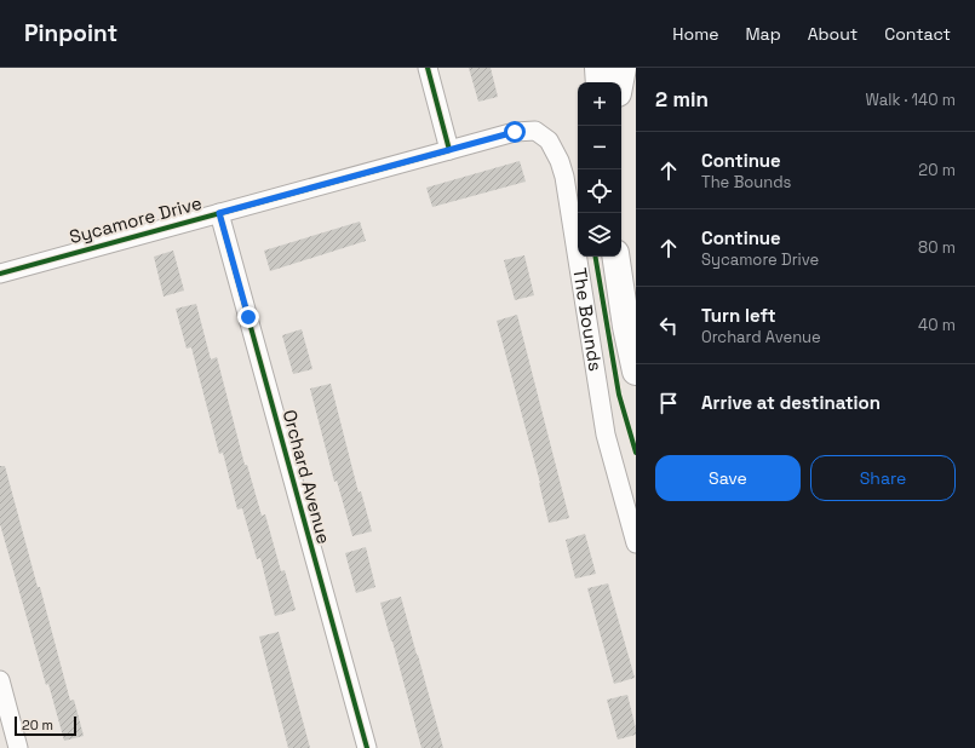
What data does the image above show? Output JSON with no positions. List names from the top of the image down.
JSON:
{
  "streets": {
    "street": ["Sycamore Drive", "The Bounds", "Orchard Avenue"]
  },
  "crossings": [
    ["Sycamore Drive", "The Bounds"],
    ["Sycamore Drive", "Orchard Avenue"]
  ],
  "scale_bar": "20 m",
  "page": {
    "header": "Pinpoint",
    "nav": [
      "Home",
      "Map",
      "About",
      "Contact"
    ],
    "heading": ["2 min", "Walk · 140 m"],
    "map_buttons": ["+", "−"],
    "list": [
      ["Continue", "The Bounds", "20 m"],
      ["Continue", "Sycamore Drive", "80 m"],
      ["Turn left", "Orchard Avenue", "40 m"],
      "Arrive at destination"
    ],
    "buttons": ["Save", "Share"],
    "scale": "20 m"
  }
}
